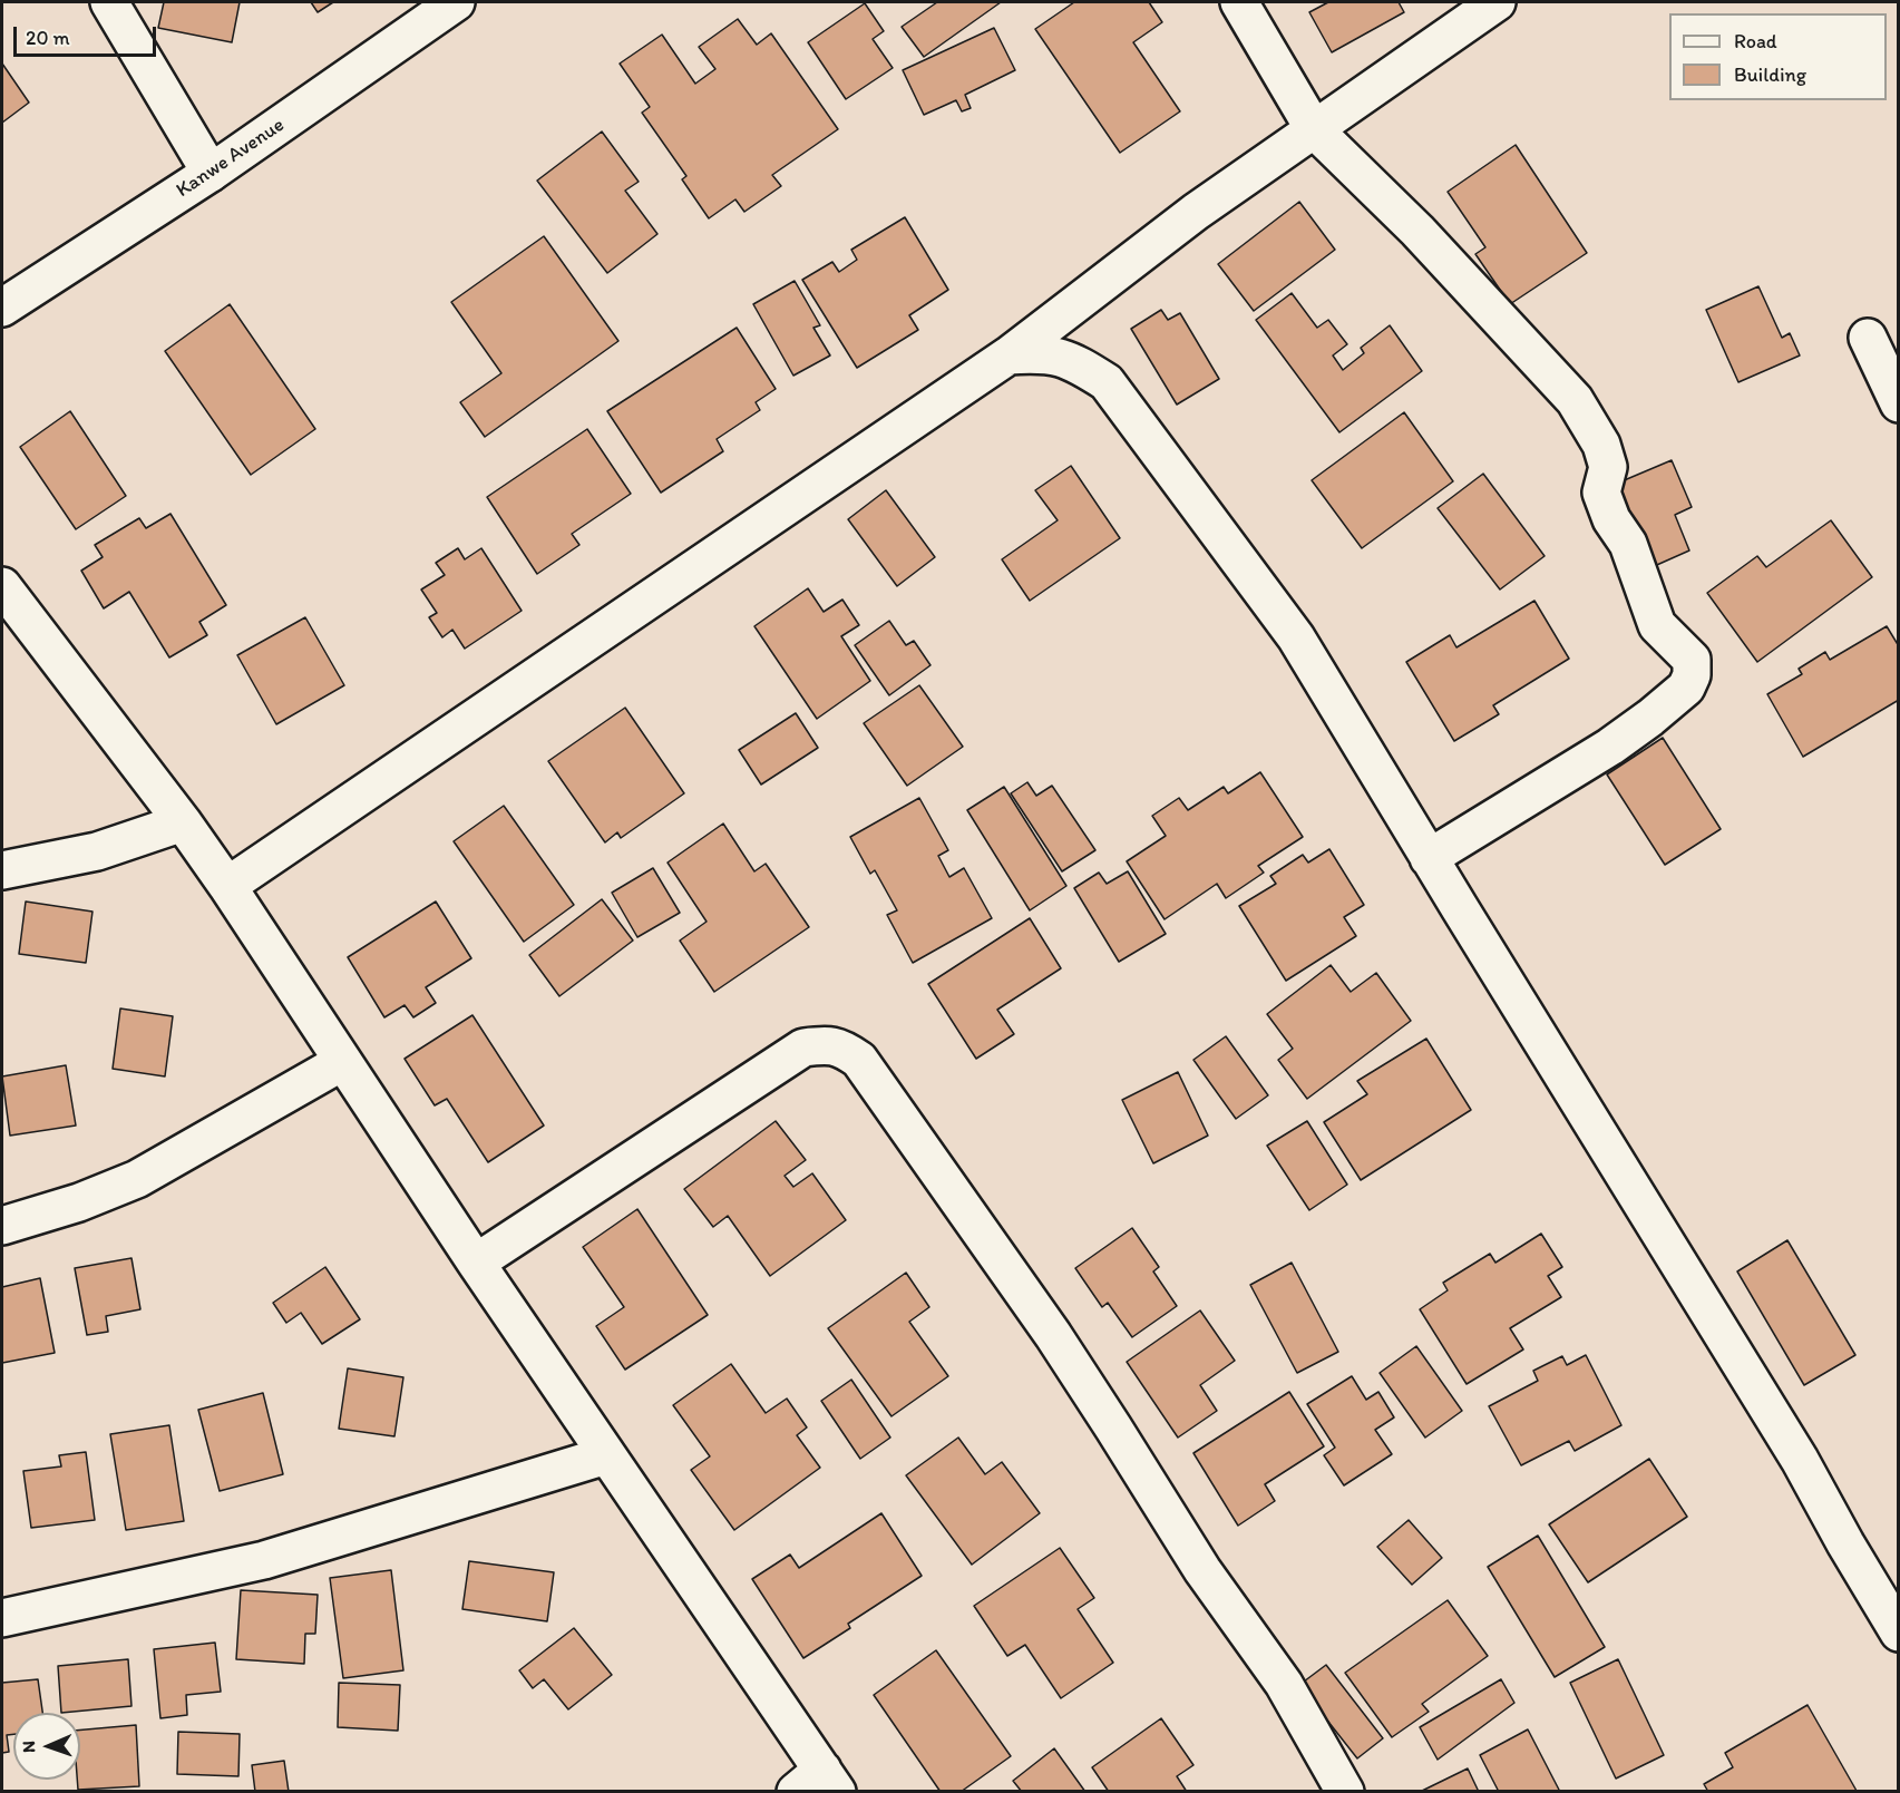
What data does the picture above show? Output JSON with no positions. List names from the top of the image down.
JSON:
{
  "streets": {
    "street": ["Kanwe Avenue"]
  },
  "legend": ["Road", "Building"],
  "scale_bar": "20 m",
  "north": "left"
}
